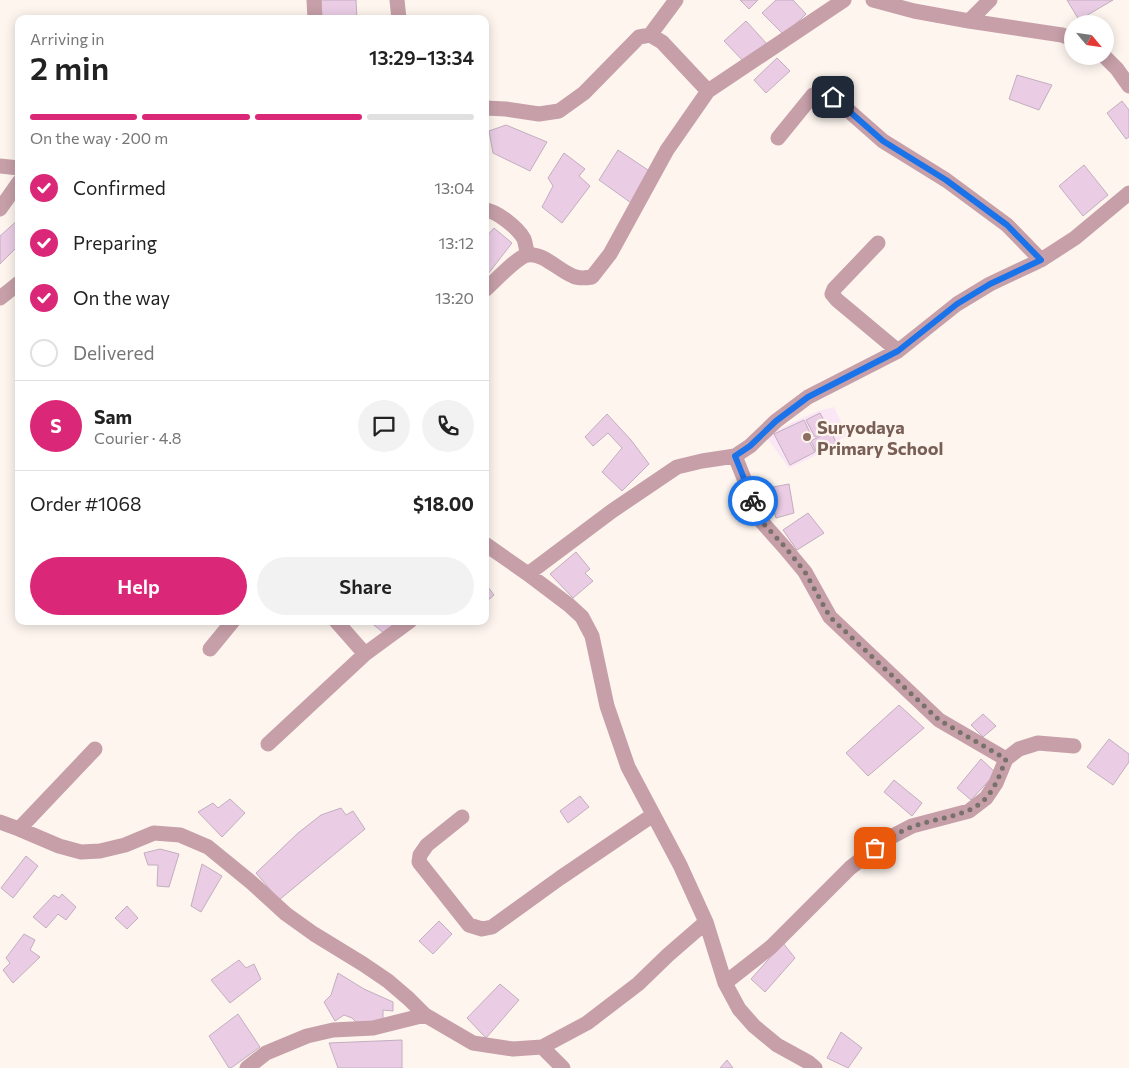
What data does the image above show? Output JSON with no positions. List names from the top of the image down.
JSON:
{
  "places": ["Suryodaya Primary School"],
  "north": "bottom right",
  "page": {
    "heading": ["2 min", "Arriving in", "13:29–13:34"],
    "panel": [
      "Sam",
      "Courier · 4.8",
      "Order #1068",
      "$18.00"
    ],
    "bar": "On the way · 200 m",
    "list": [
      ["Confirmed", "13:04"],
      ["Preparing", "13:12"],
      ["On the way", "13:20"],
      "Delivered"
    ],
    "round": "S",
    "buttons": ["Help", "Share"]
  }
}
